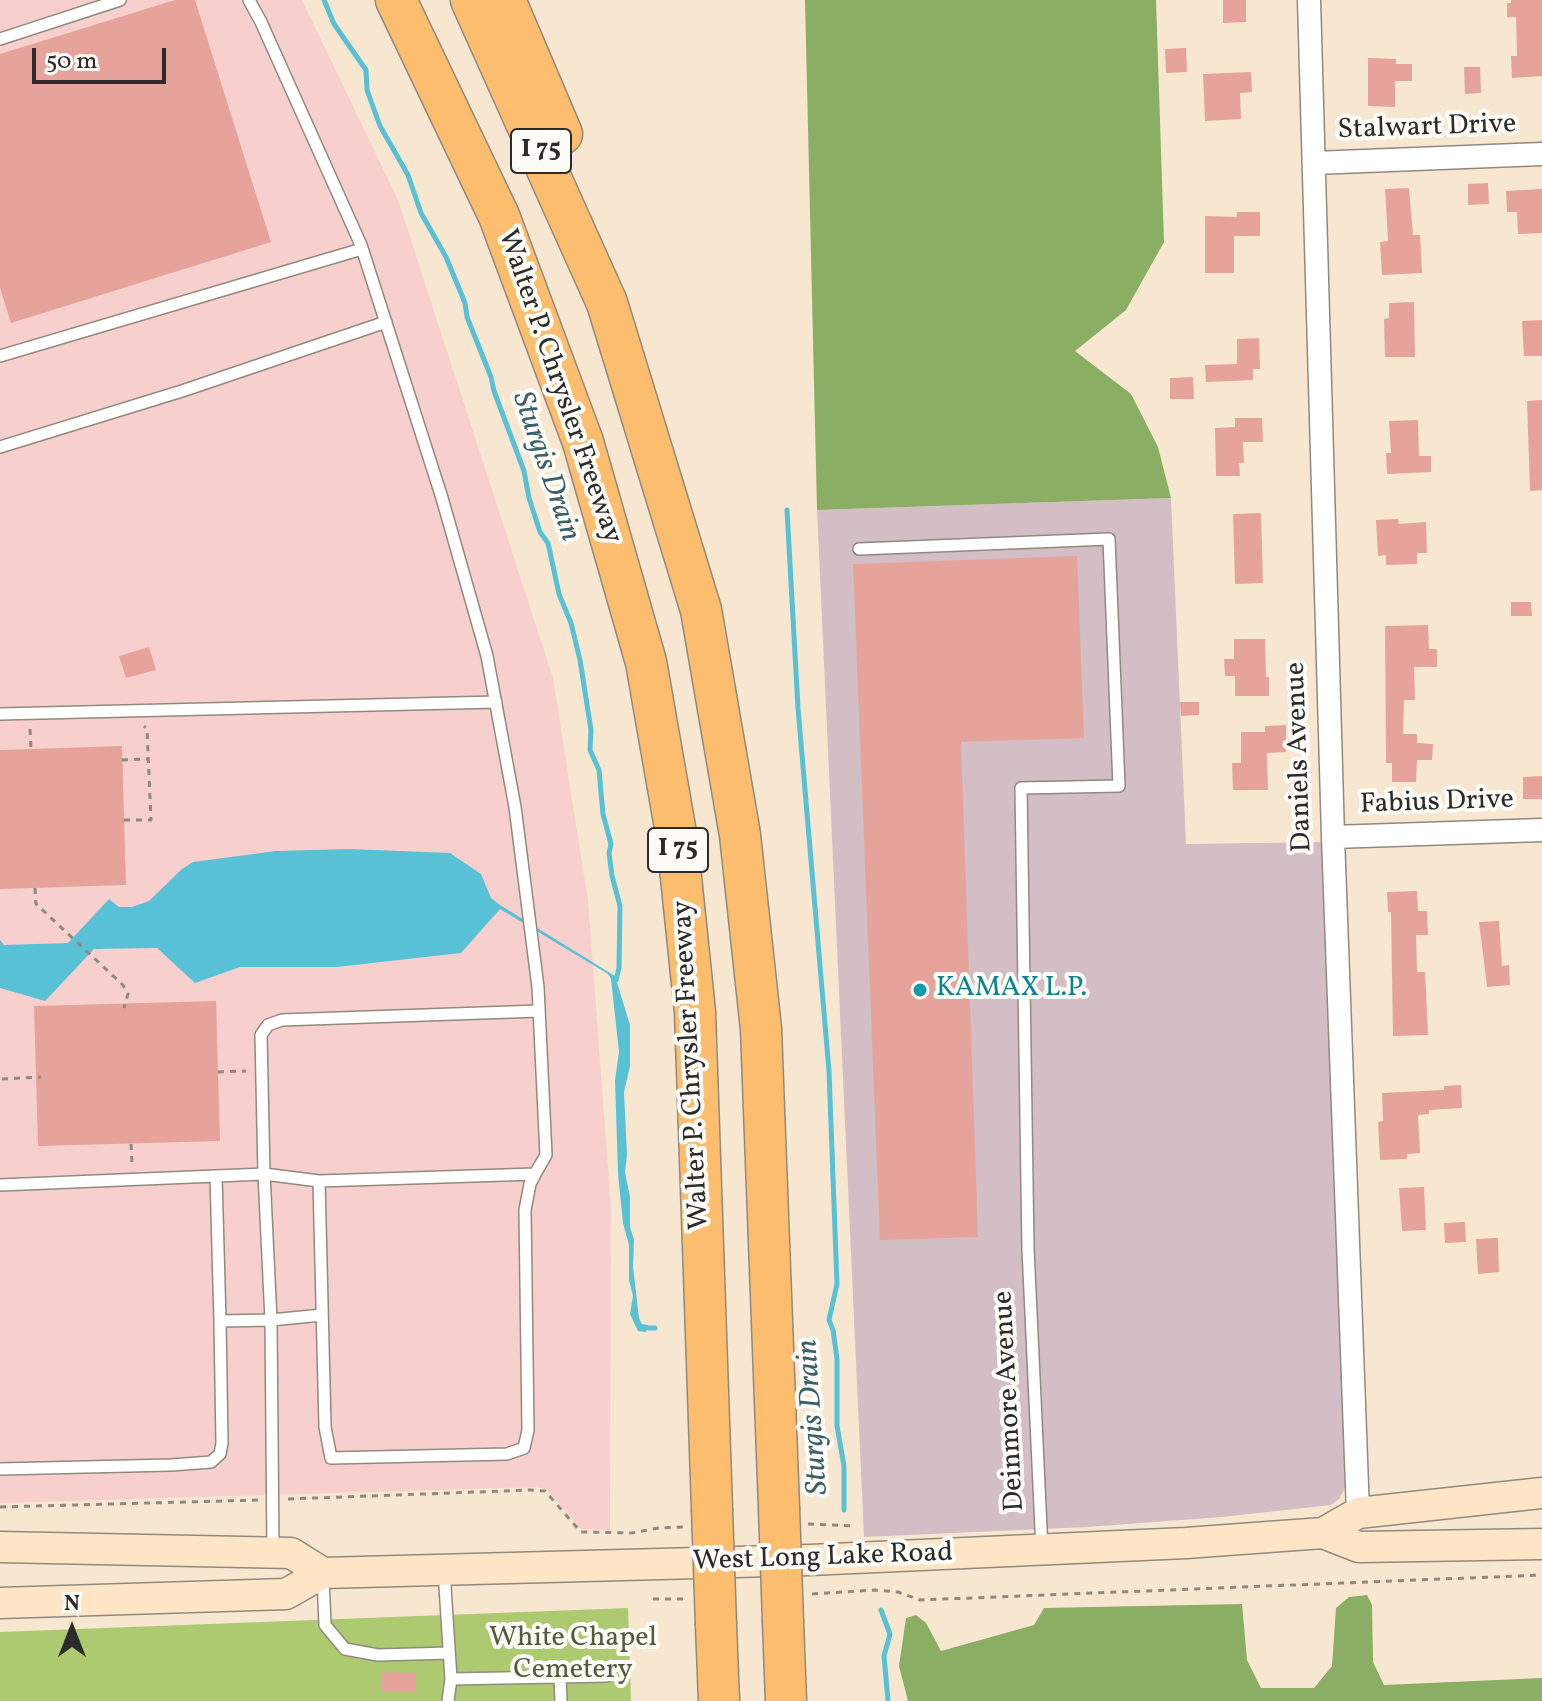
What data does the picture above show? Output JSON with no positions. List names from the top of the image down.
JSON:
{
  "streets": {
    "highway": ["I 75", "Walter P. Chrysler Freeway"],
    "main road": ["West Long Lake Road"],
    "street": ["Stalwart Drive", "Daniels Avenue", "Fabius Drive"],
    "lane": ["Deinmore Avenue"]
  },
  "crossings": [
    ["Stalwart Drive", "Daniels Avenue"],
    ["Daniels Avenue", "Fabius Drive"],
    ["Daniels Avenue", "West Long Lake Road"],
    ["Deinmore Avenue", "West Long Lake Road"]
  ],
  "water": ["Sturgis Drain"],
  "parks": ["White Chapel Cemetery"],
  "places": ["KAMAX L.P."],
  "scale_bar": "50 m",
  "north": "top"
}
